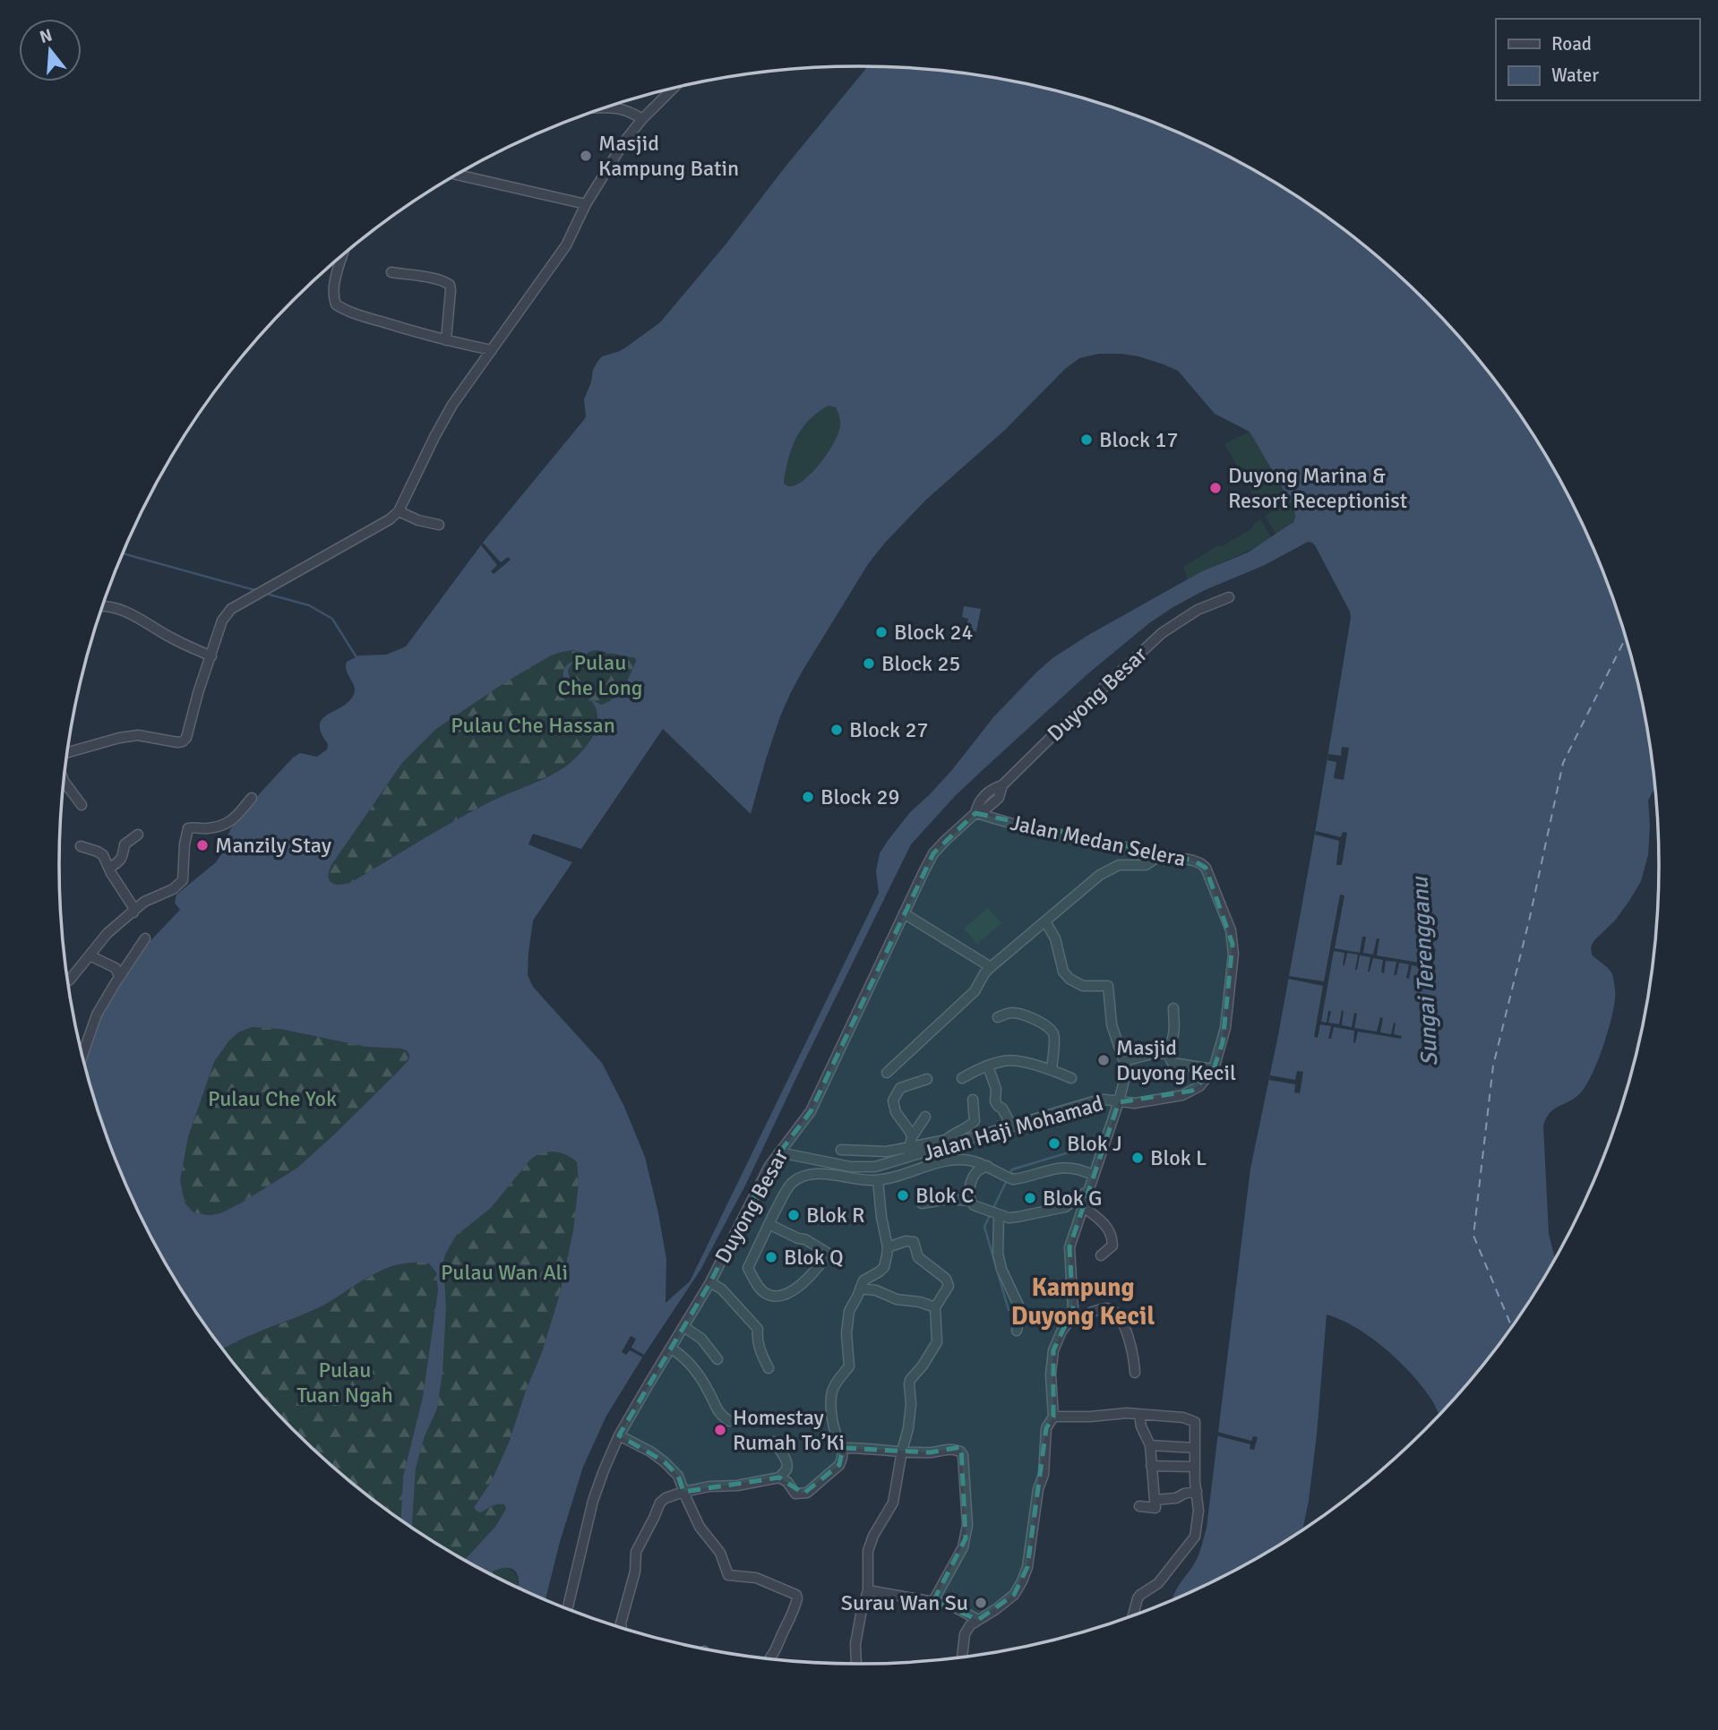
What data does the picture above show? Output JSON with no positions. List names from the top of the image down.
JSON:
{
  "streets": {
    "street": ["Duyong Besar", "Jalan Medan Selera", "Jalan Haji Mohamad"]
  },
  "crossings": [
    ["Duyong Besar", "Jalan Medan Selera"],
    ["Duyong Besar", "Jalan Haji Mohamad"],
    ["Jalan Medan Selera", "Jalan Haji Mohamad"]
  ],
  "districts": ["Kampung Duyong Kecil"],
  "water": ["Sungai Terengganu"],
  "parks": [
    "Pulau Che Long",
    "Pulau Che Hassan",
    "Pulau Che Yok",
    "Pulau Wan Ali",
    "Pulau Tuan Ngah"
  ],
  "places": [
    "Masjid Kampung Batin",
    "Block 17",
    "Duyong Marina & Resort Receptionist",
    "Block 24",
    "Block 25",
    "Block 27",
    "Block 29",
    "Manzily Stay",
    "Masjid Duyong Kecil",
    "Blok J",
    "Blok L",
    "Blok C",
    "Blok G",
    "Blok R",
    "Blok Q",
    "Homestay Rumah To’Ki",
    "Surau Wan Su"
  ],
  "legend": ["Road", "Water"],
  "north": "top"
}
